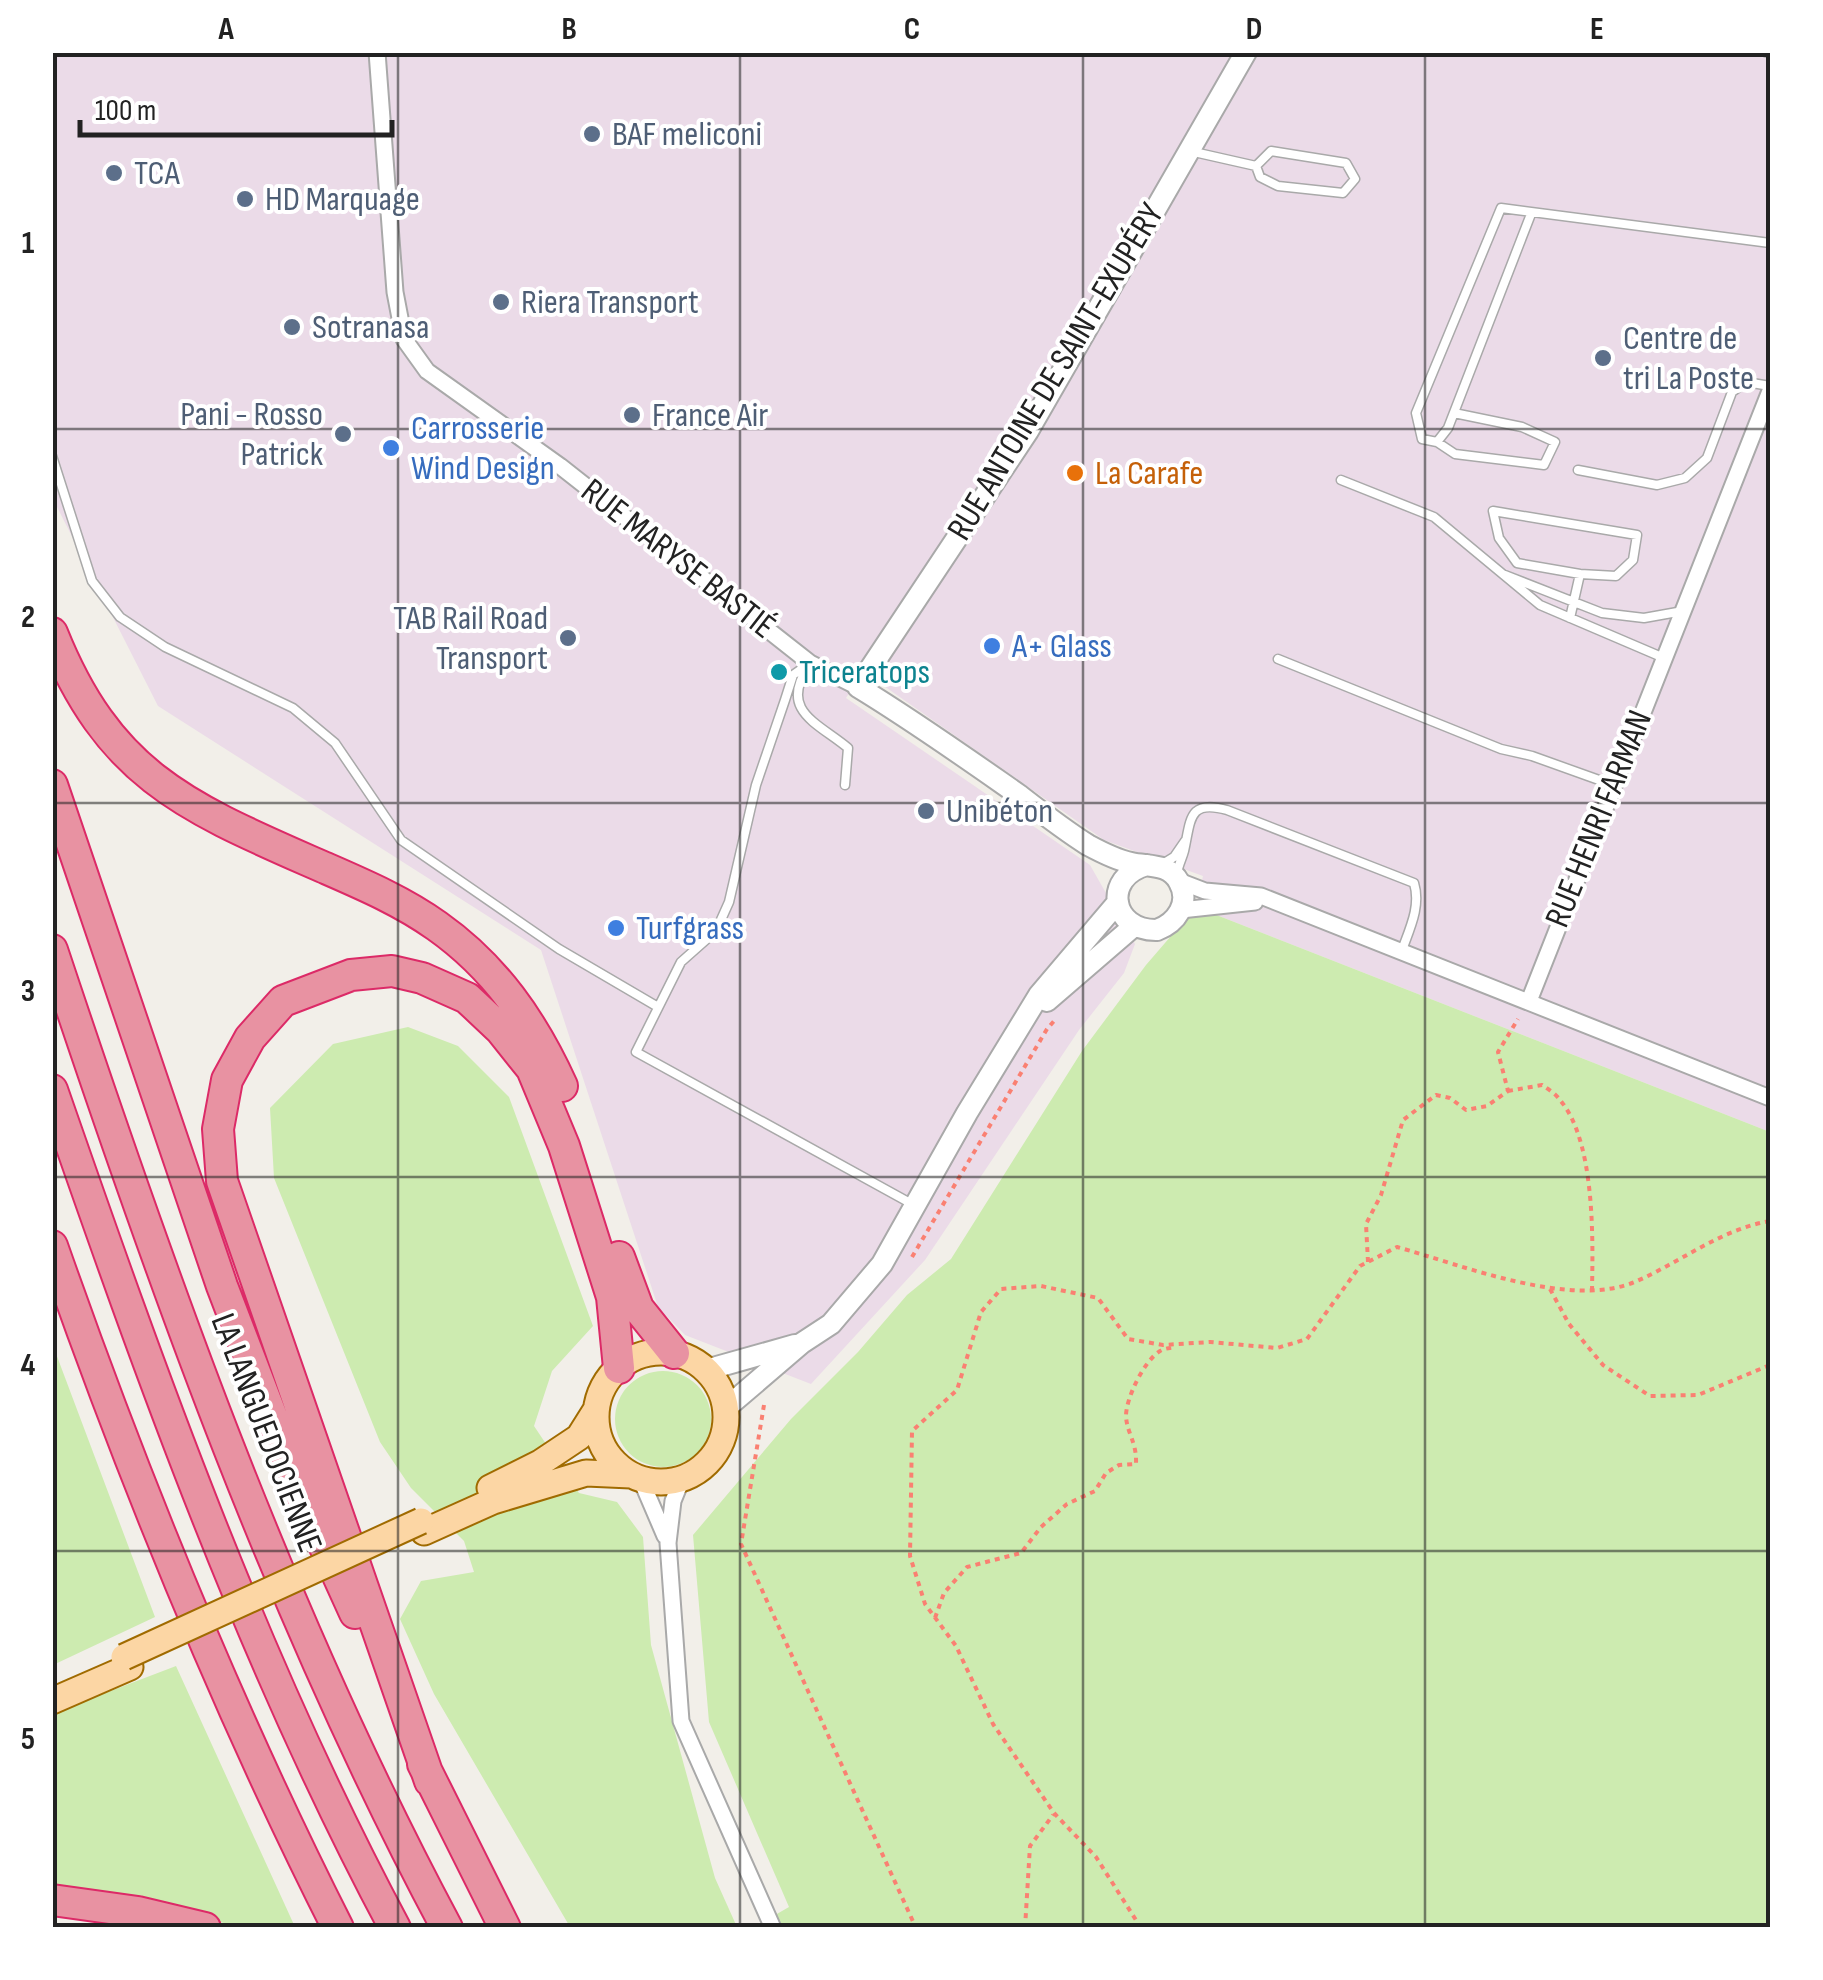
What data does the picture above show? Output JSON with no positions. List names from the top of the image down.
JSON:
{
  "streets": {
    "highway": ["LA LANGUEDOCIENNE"],
    "street": ["RUE ANTOINE DE SAINT-EXUPÉRY", "RUE MARYSE BASTIÉ", "RUE HENRI FARMAN"]
  },
  "crossings": [
    ["RUE ANTOINE DE SAINT-EXUPÉRY", "RUE MARYSE BASTIÉ"]
  ],
  "places": [
    "BAF meliconi",
    "TCA",
    "HD Marquage",
    "Riera Transport",
    "Sotranasa",
    "Centre de tri La Poste",
    "France Air",
    "Pani - Rosso Patrick",
    "Carrosserie Wind Design",
    "La Carafe",
    "TAB Rail Road Transport",
    "A+ Glass",
    "Triceratops",
    "Unibéton",
    "Turfgrass"
  ],
  "scale_bar": "100 m",
  "grid": {
    "columns": [
      "A",
      "B",
      "C",
      "D",
      "E"
    ],
    "rows": [
      "1",
      "2",
      "3",
      "4",
      "5"
    ]
  }
}
